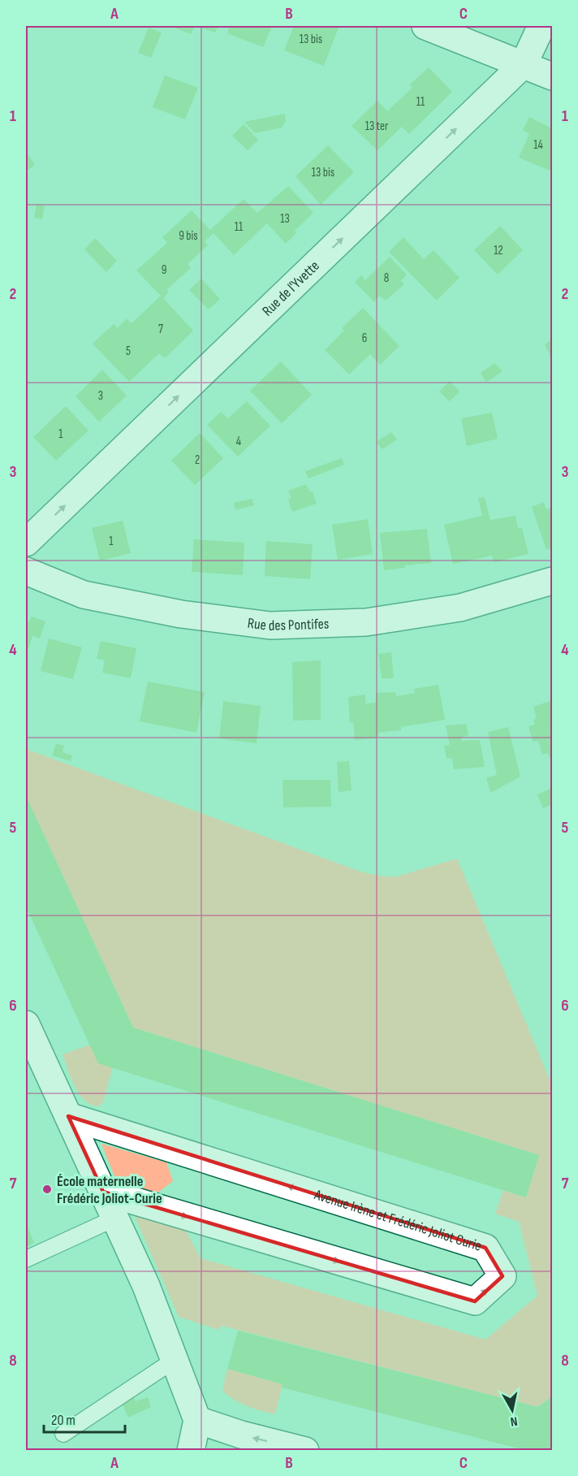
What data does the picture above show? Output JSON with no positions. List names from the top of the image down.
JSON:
{
  "streets": {
    "street": ["Rue de l'Yvette", "Rue des Pontifes", "Avenue Irène et Frédéric Joliot Curie"]
  },
  "one_way": ["Rue de l'Yvette"],
  "places": ["École maternelle Frédéric Joliot-Curie"],
  "house_numbers": [
    "13 bis",
    "11",
    "13 ter",
    "14",
    "13 bis",
    "13",
    "11",
    "9 bis",
    "12",
    "9",
    "8",
    "7",
    "6",
    "5",
    "3",
    "1",
    "4",
    "2",
    "1"
  ],
  "scale_bar": "20 m",
  "north": "bottom",
  "grid": {
    "columns": ["A", "B", "C"],
    "rows": [
      "1",
      "2",
      "3",
      "4",
      "5",
      "6",
      "7",
      "8"
    ]
  }
}
